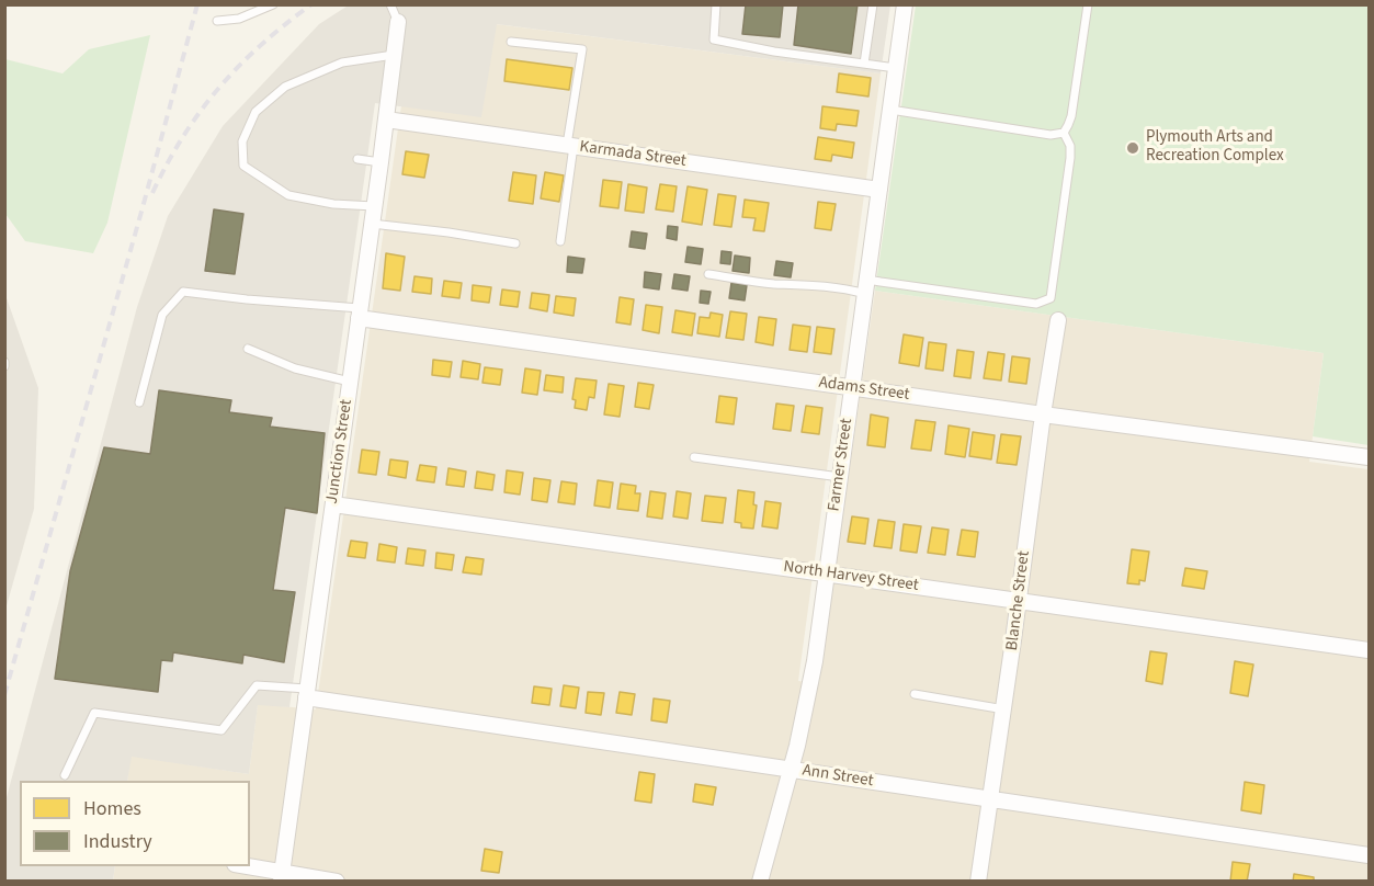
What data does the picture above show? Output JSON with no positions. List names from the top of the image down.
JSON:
{
  "streets": {
    "street": [
      "Karmada Street",
      "Adams Street",
      "Junction Street",
      "Farmer Street",
      "North Harvey Street",
      "Blanche Street",
      "Ann Street"
    ]
  },
  "crossings": [
    ["Karmada Street", "Junction Street"],
    ["Karmada Street", "Farmer Street"],
    ["Adams Street", "Junction Street"],
    ["Adams Street", "Farmer Street"],
    ["Adams Street", "Blanche Street"],
    ["Junction Street", "North Harvey Street"],
    ["Junction Street", "Ann Street"],
    ["Farmer Street", "North Harvey Street"],
    ["Farmer Street", "Ann Street"],
    ["North Harvey Street", "Blanche Street"],
    ["Blanche Street", "Ann Street"]
  ],
  "places": ["Plymouth Arts and Recreation Complex"],
  "legend": ["Homes", "Industry"]
}
